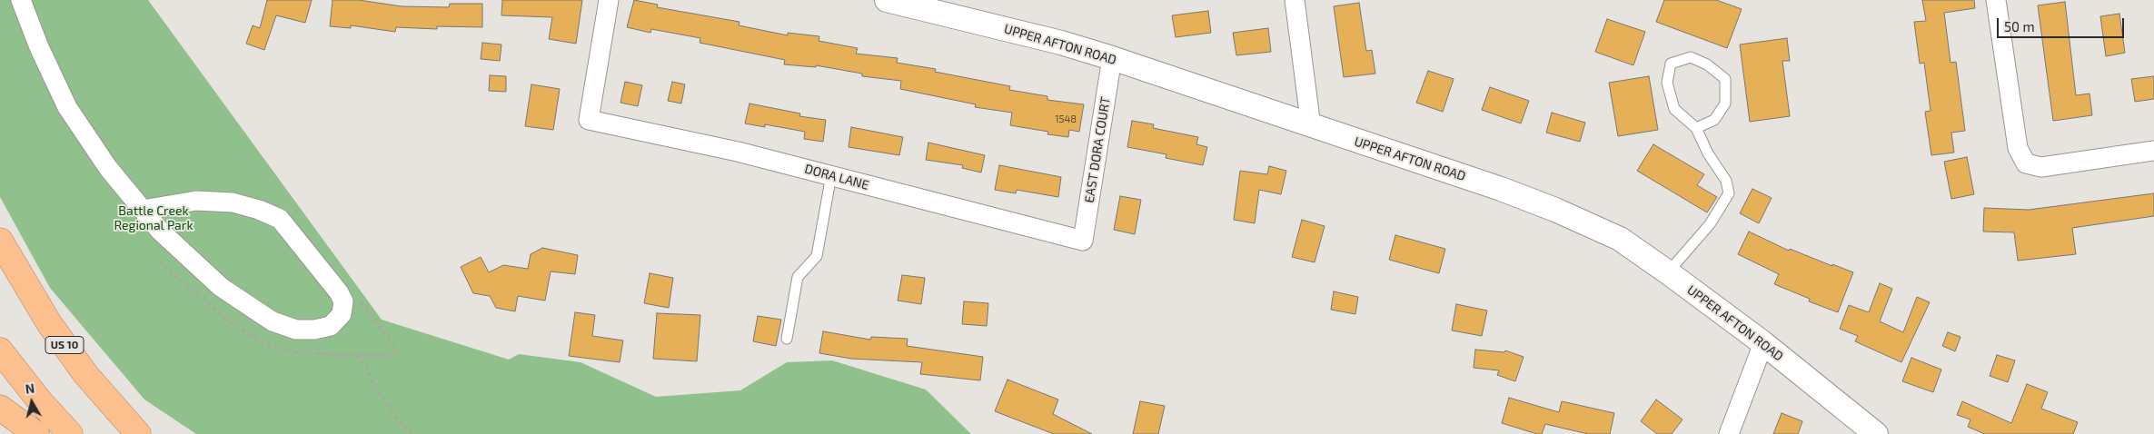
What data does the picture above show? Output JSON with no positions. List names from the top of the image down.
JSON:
{
  "streets": {
    "highway": ["US 10"],
    "street": ["UPPER AFTON ROAD", "EAST DORA COURT", "DORA LANE"]
  },
  "crossings": [
    ["UPPER AFTON ROAD", "EAST DORA COURT"],
    ["EAST DORA COURT", "DORA LANE"]
  ],
  "parks": ["Battle Creek Regional Park"],
  "house_numbers": ["1548"],
  "scale_bar": "50 m",
  "north": "top"
}
